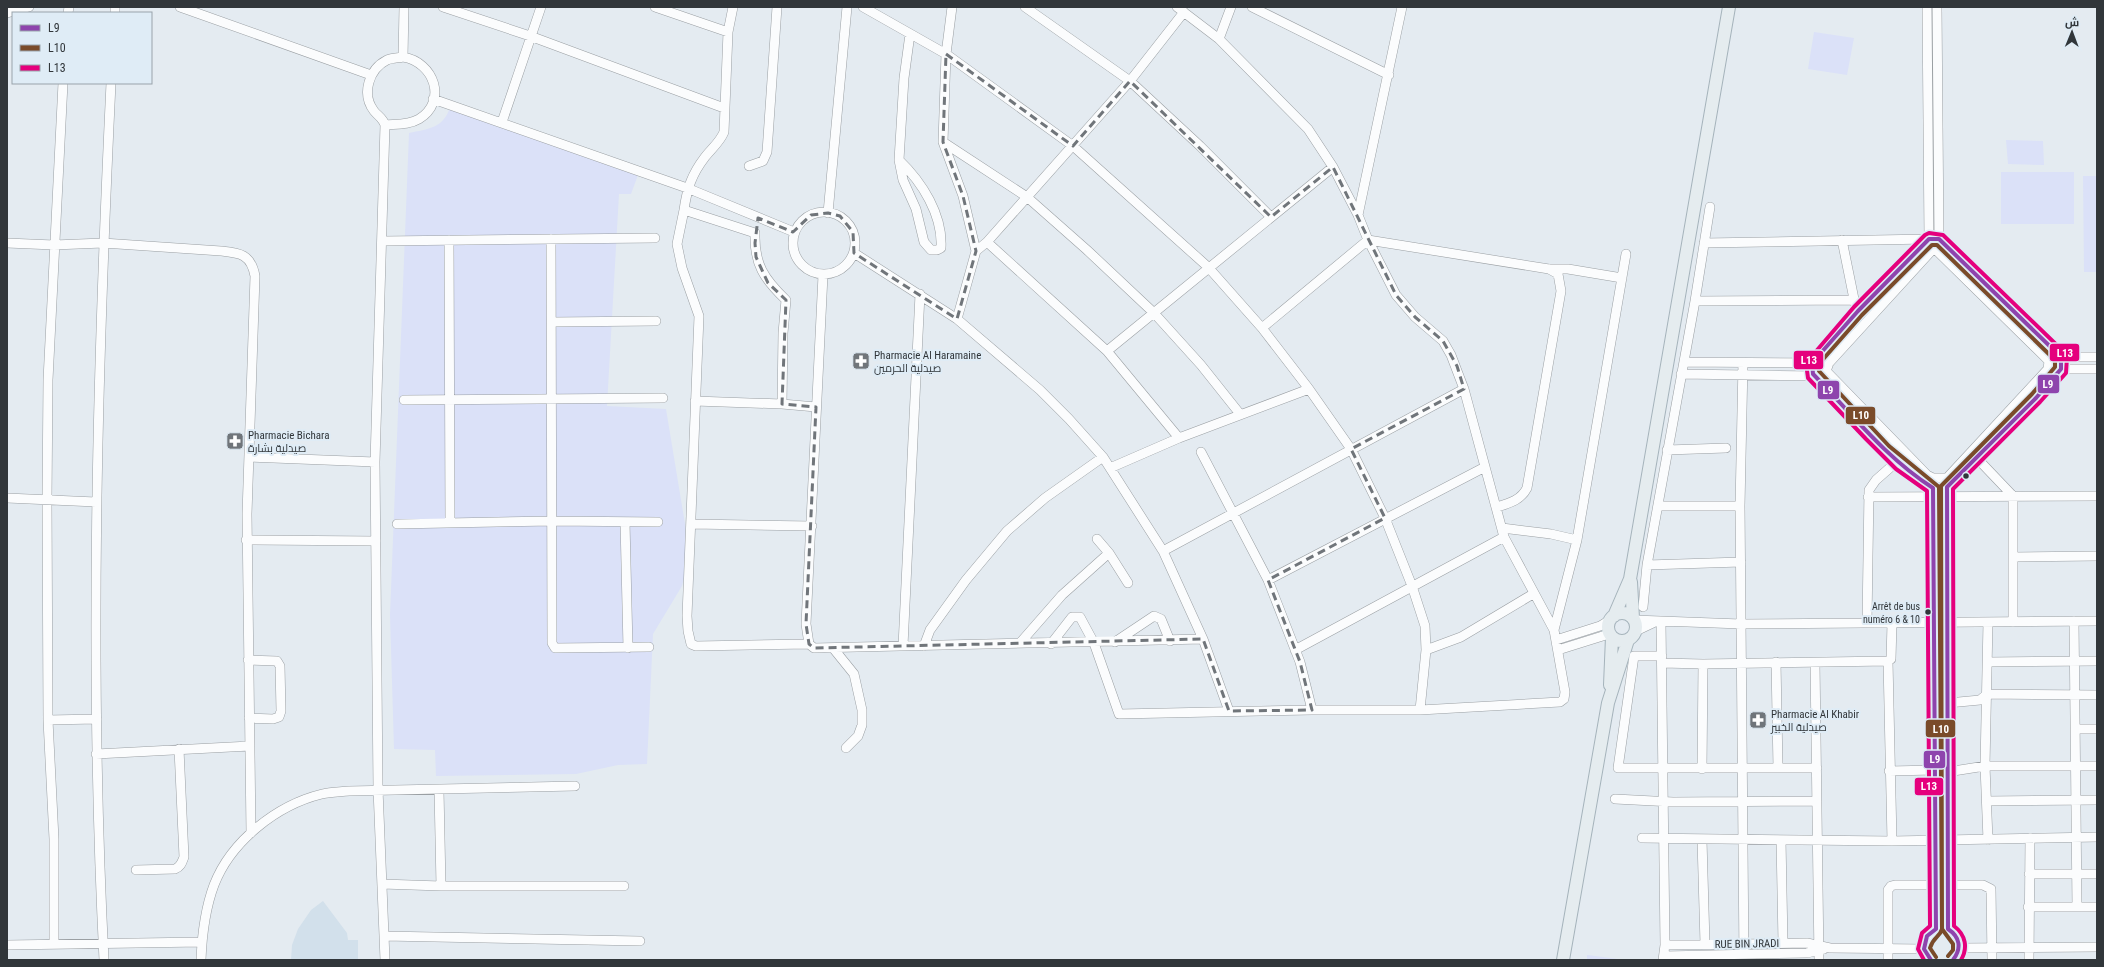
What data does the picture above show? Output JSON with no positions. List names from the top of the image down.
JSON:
{
  "streets": {
    "street": ["RUE BIN JRADI"]
  },
  "places": {
    "pharmacy": ["Pharmacie Al Haramaine صيدلية الحرمين", "Pharmacie Bichara صيدلية بشارة", "Pharmacie Al Khabir صيدلية الخبير"],
    "other": ["Arrêt de bus numéro 6 & 10"]
  },
  "lines": ["transit line L13", "transit line L9", "transit line L10"],
  "legend": ["L9", "L10", "L13"],
  "north": "top"
}
